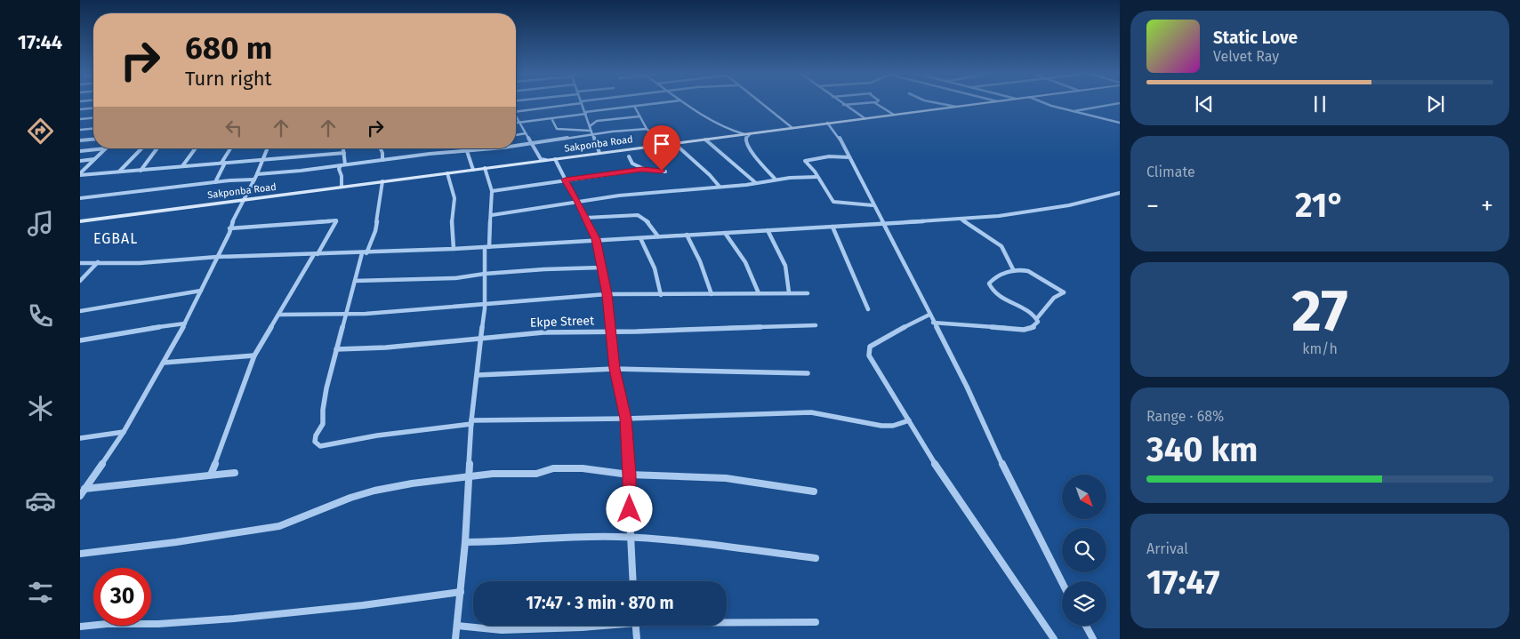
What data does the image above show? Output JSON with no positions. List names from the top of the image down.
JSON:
{
  "streets": {
    "main road": ["Sakponba Road"],
    "street": ["Ekpe Street"]
  },
  "districts": ["EGBAL"],
  "north": "bottom right",
  "page": {
    "tabs": "17:44",
    "turn": ["680 m", "Turn right"],
    "song": ["Static Love", "Velvet Ray"],
    "tile": [
      "Climate",
      ["27", "km/h"],
      ["Range · 68%", "340 km"],
      ["Arrival", "17:47"]
    ],
    "heat": ["−", "21°", "+"],
    "limit": "30",
    "trip": "17:47 · 3 min · 870 m"
  }
}
